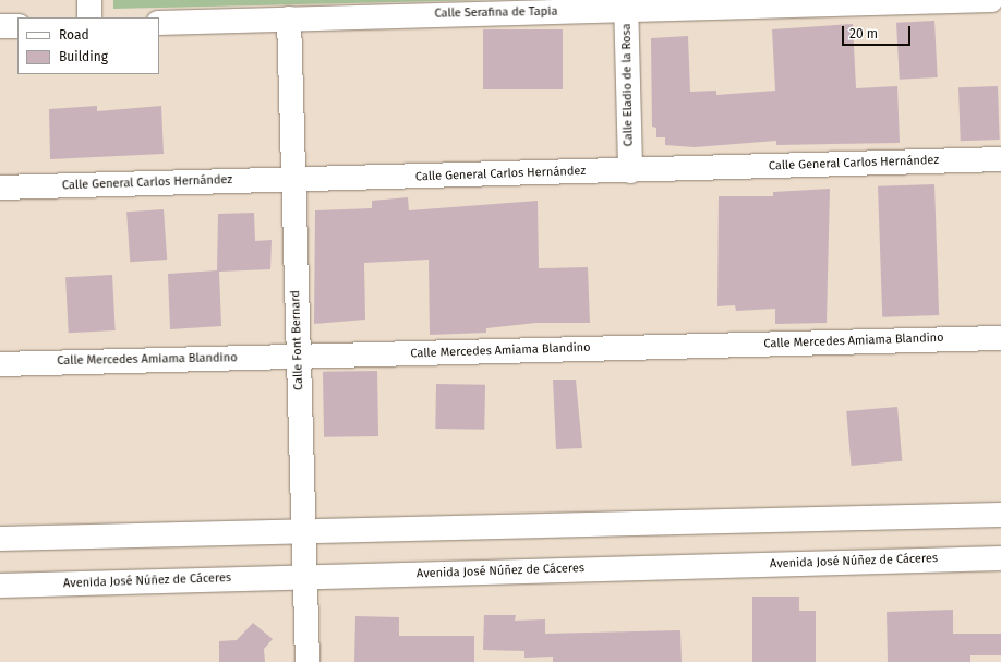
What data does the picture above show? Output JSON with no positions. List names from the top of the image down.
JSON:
{
  "streets": {
    "street": [
      "Calle Serafina de Tapia",
      "Calle Eladio de la Rosa",
      "Calle General Carlos Hernández",
      "Calle Font Bernard",
      "Calle Mercedes Amiama Blandino",
      "Avenida José Núñez de Cáceres"
    ]
  },
  "crossings": [
    ["Calle Serafina de Tapia", "Calle Eladio de la Rosa"],
    ["Calle Serafina de Tapia", "Calle Font Bernard"],
    ["Calle Eladio de la Rosa", "Calle General Carlos Hernández"],
    ["Calle General Carlos Hernández", "Calle Font Bernard"],
    ["Calle Font Bernard", "Calle Mercedes Amiama Blandino"],
    ["Calle Font Bernard", "Avenida José Núñez de Cáceres"]
  ],
  "legend": ["Road", "Building"],
  "scale_bar": "20 m"
}
